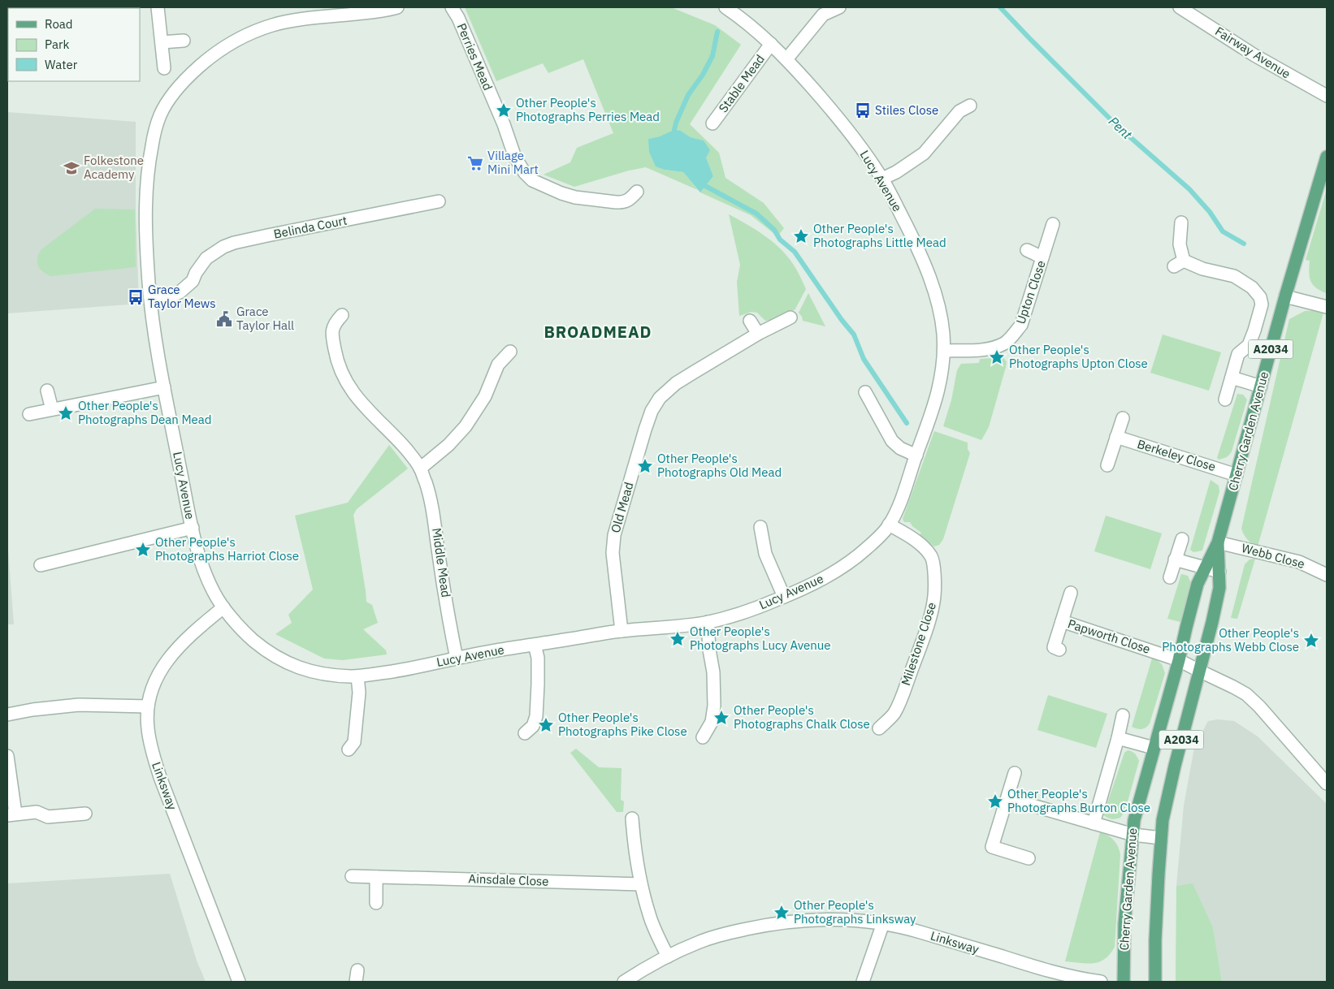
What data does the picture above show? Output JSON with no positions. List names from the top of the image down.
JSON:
{
  "streets": {
    "main road": ["A2034", "Cherry Garden Avenue"],
    "street": [
      "Fairway Avenue",
      "Perries Mead",
      "Stable Mead",
      "Lucy Avenue",
      "Belinda Court",
      "Upton Close",
      "Berkeley Close",
      "Old Mead",
      "Webb Close",
      "Middle Mead",
      "Papworth Close",
      "Milestone Close",
      "Linksway",
      "Ainsdale Close"
    ]
  },
  "crossings": [
    ["Stable Mead", "Lucy Avenue"],
    ["Lucy Avenue", "Belinda Court"],
    ["Lucy Avenue", "Upton Close"],
    ["Lucy Avenue", "Old Mead"],
    ["Lucy Avenue", "Middle Mead"],
    ["Lucy Avenue", "Milestone Close"],
    ["Lucy Avenue", "Linksway"],
    ["Cherry Garden Avenue", "Berkeley Close"],
    ["Cherry Garden Avenue", "Webb Close"],
    ["Cherry Garden Avenue", "Papworth Close"]
  ],
  "districts": ["BROADMEAD"],
  "water": ["Pent"],
  "places": {
    "place": [
      "Other People's Photographs Perries Mead",
      "Other People's Photographs Little Mead",
      "Other People's Photographs Upton Close",
      "Other People's Photographs Dean Mead",
      "Other People's Photographs Old Mead",
      "Other People's Photographs Harriot Close",
      "Other People's Photographs Lucy Avenue",
      "Other People's Photographs Webb Close",
      "Other People's Photographs Chalk Close",
      "Other People's Photographs Pike Close",
      "Other People's Photographs Burton Close",
      "Other People's Photographs Linksway"
    ],
    "bus stop": ["Stiles Close", "Grace Taylor Mews"],
    "supermarket": ["Village Mini Mart"],
    "school or university": ["Folkestone Academy"],
    "public building": ["Grace Taylor Hall"]
  },
  "legend": ["Road", "Park", "Water"]
}
